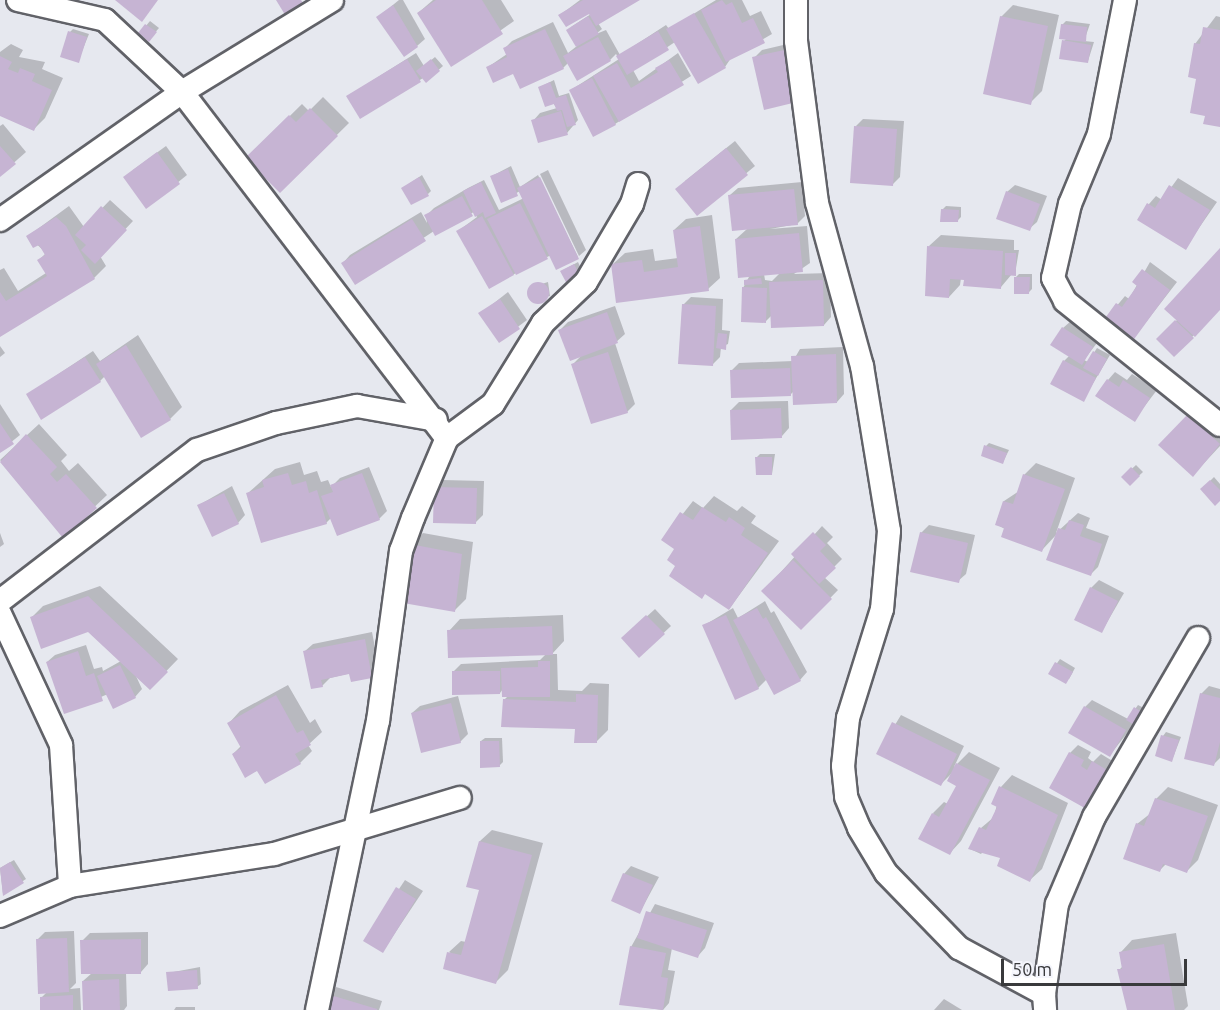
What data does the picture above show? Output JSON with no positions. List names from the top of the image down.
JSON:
{
  "scale_bar": "50 m"
}
